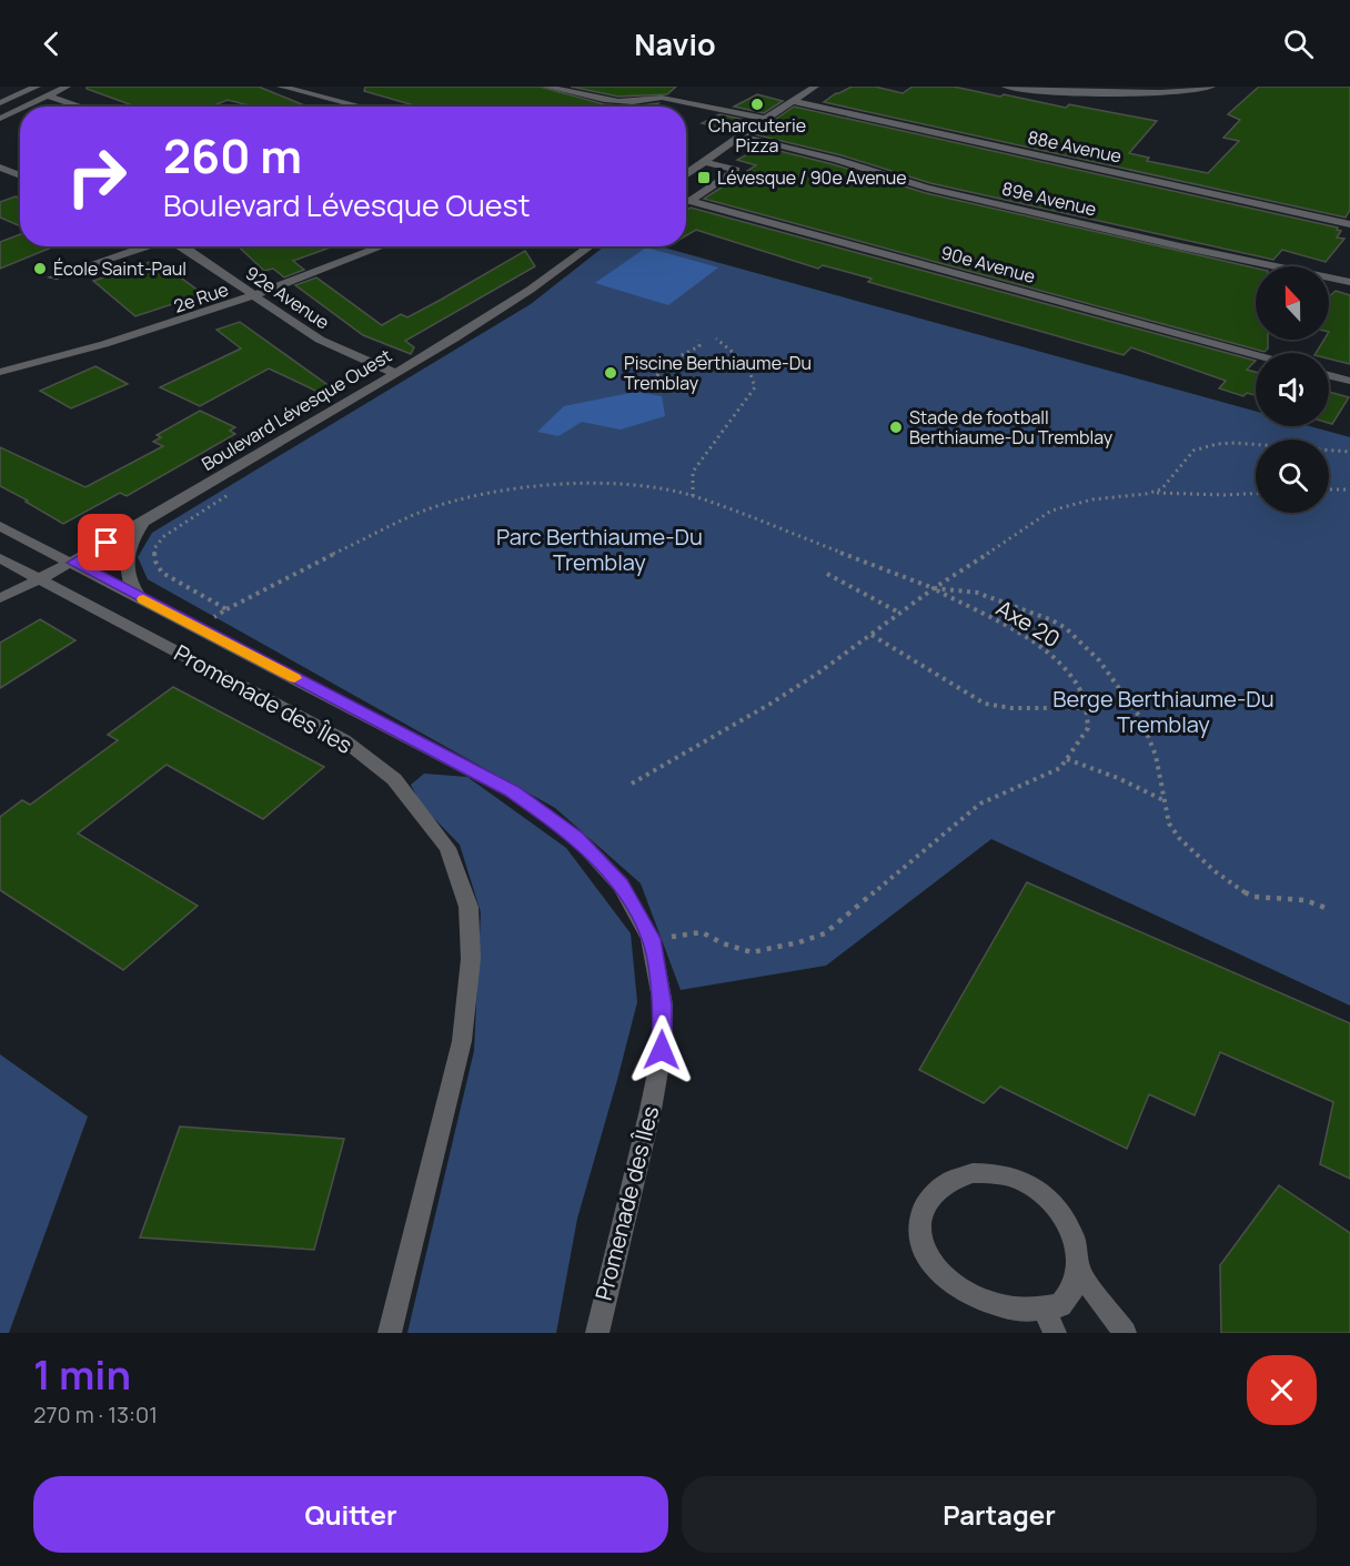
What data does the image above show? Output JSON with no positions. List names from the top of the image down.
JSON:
{
  "streets": {
    "street": [
      "88e Avenue",
      "89e Avenue",
      "90e Avenue",
      "2e Rue",
      "92e Avenue",
      "Boulevard Lévesque Ouest",
      "Promenade des Îles"
    ],
    "path": ["Axe 20"]
  },
  "crossings": [
    ["2e Rue", "92e Avenue"],
    ["92e Avenue", "Boulevard Lévesque Ouest"],
    ["Boulevard Lévesque Ouest", "Promenade des Îles"]
  ],
  "parks": ["Parc Berthiaume-Du Tremblay", "Berge Berthiaume-Du Tremblay"],
  "places": {
    "other": [
      "Charcuterie Pizza",
      "École Saint-Paul",
      "Piscine Berthiaume-Du Tremblay",
      "Stade de football Berthiaume-Du Tremblay"
    ],
    "transit": ["Lévesque / 90e Avenue"]
  },
  "north": "top",
  "page": {
    "header": "Navio",
    "turn": ["260 m", "Boulevard Lévesque Ouest"],
    "heading": ["1 min", "270 m · 13:01"],
    "buttons": ["Quitter", "Partager"]
  }
}
